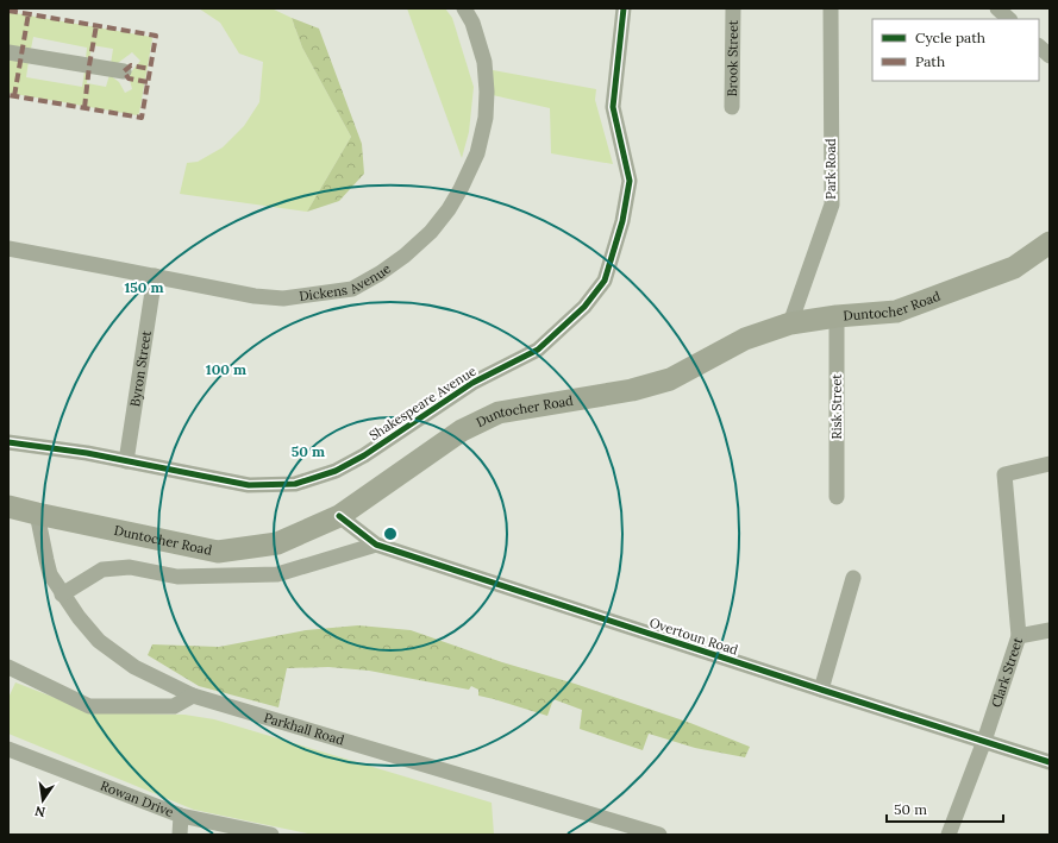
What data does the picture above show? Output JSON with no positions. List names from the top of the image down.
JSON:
{
  "streets": {
    "main road": ["Duntocher Road"],
    "street": [
      "Brook Street",
      "Park Road",
      "Dickens Avenue",
      "Byron Street",
      "Shakespeare Avenue",
      "Risk Street",
      "Overtoun Road",
      "Clark Street",
      "Parkhall Road",
      "Rowan Drive"
    ]
  },
  "crossings": [
    ["Park Road", "Duntocher Road"],
    ["Dickens Avenue", "Byron Street"],
    ["Duntocher Road", "Risk Street"],
    ["Duntocher Road", "Overtoun Road"],
    ["Duntocher Road", "Parkhall Road"],
    ["Byron Street", "Shakespeare Avenue"],
    ["Overtoun Road", "Clark Street"]
  ],
  "legend": ["Cycle path", "Path"],
  "scale_bar": "50 m",
  "north": "bottom",
  "rings": ["150 m", "100 m", "50 m"]
}
